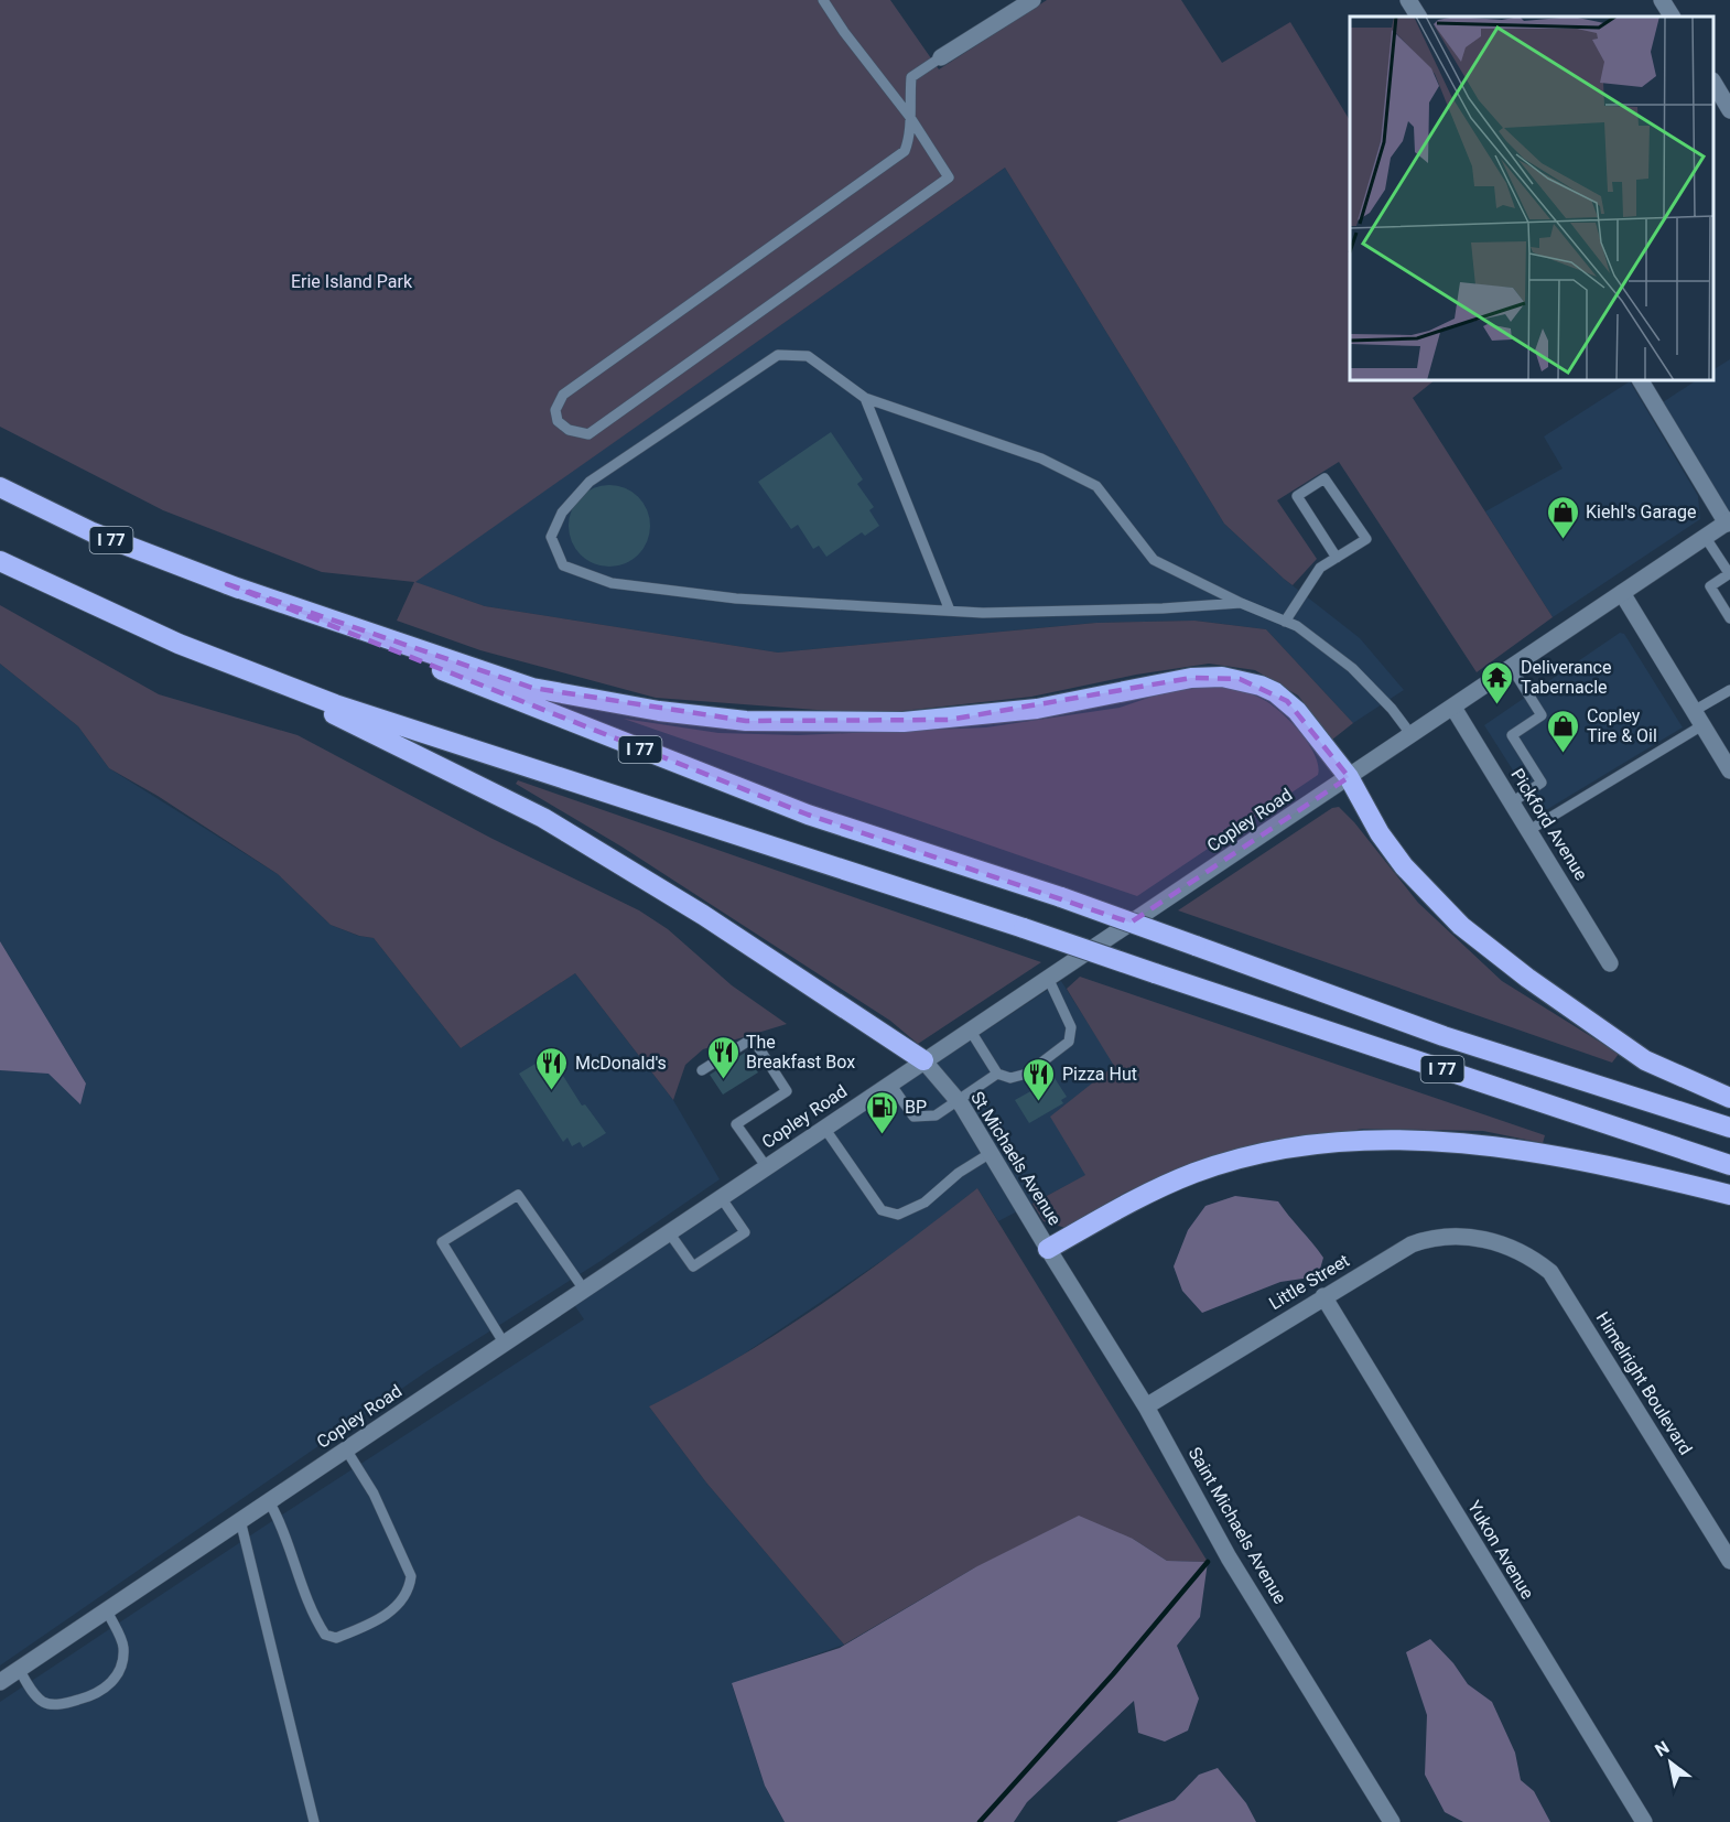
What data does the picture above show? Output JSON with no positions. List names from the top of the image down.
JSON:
{
  "streets": {
    "highway": ["I 77"],
    "street": [
      "Copley Road",
      "Pickford Avenue",
      "St Michaels Avenue",
      "Little Street",
      "Himelright Boulevard",
      "Saint Michaels Avenue",
      "Yukon Avenue"
    ]
  },
  "crossings": [
    ["Copley Road", "Pickford Avenue"],
    ["Copley Road", "St Michaels Avenue"],
    ["St Michaels Avenue", "Saint Michaels Avenue"],
    ["Little Street", "Himelright Boulevard"],
    ["Little Street", "Saint Michaels Avenue"],
    ["Little Street", "Yukon Avenue"]
  ],
  "parks": ["Erie Island Park"],
  "places": {
    "shop": ["Kiehl's Garage", "Copley Tire & Oil"],
    "temple": ["Deliverance Tabernacle"],
    "restaurant": ["The Breakfast Box", "McDonald's", "Pizza Hut"],
    "fuel station": ["BP"]
  },
  "north": "top left"
}
